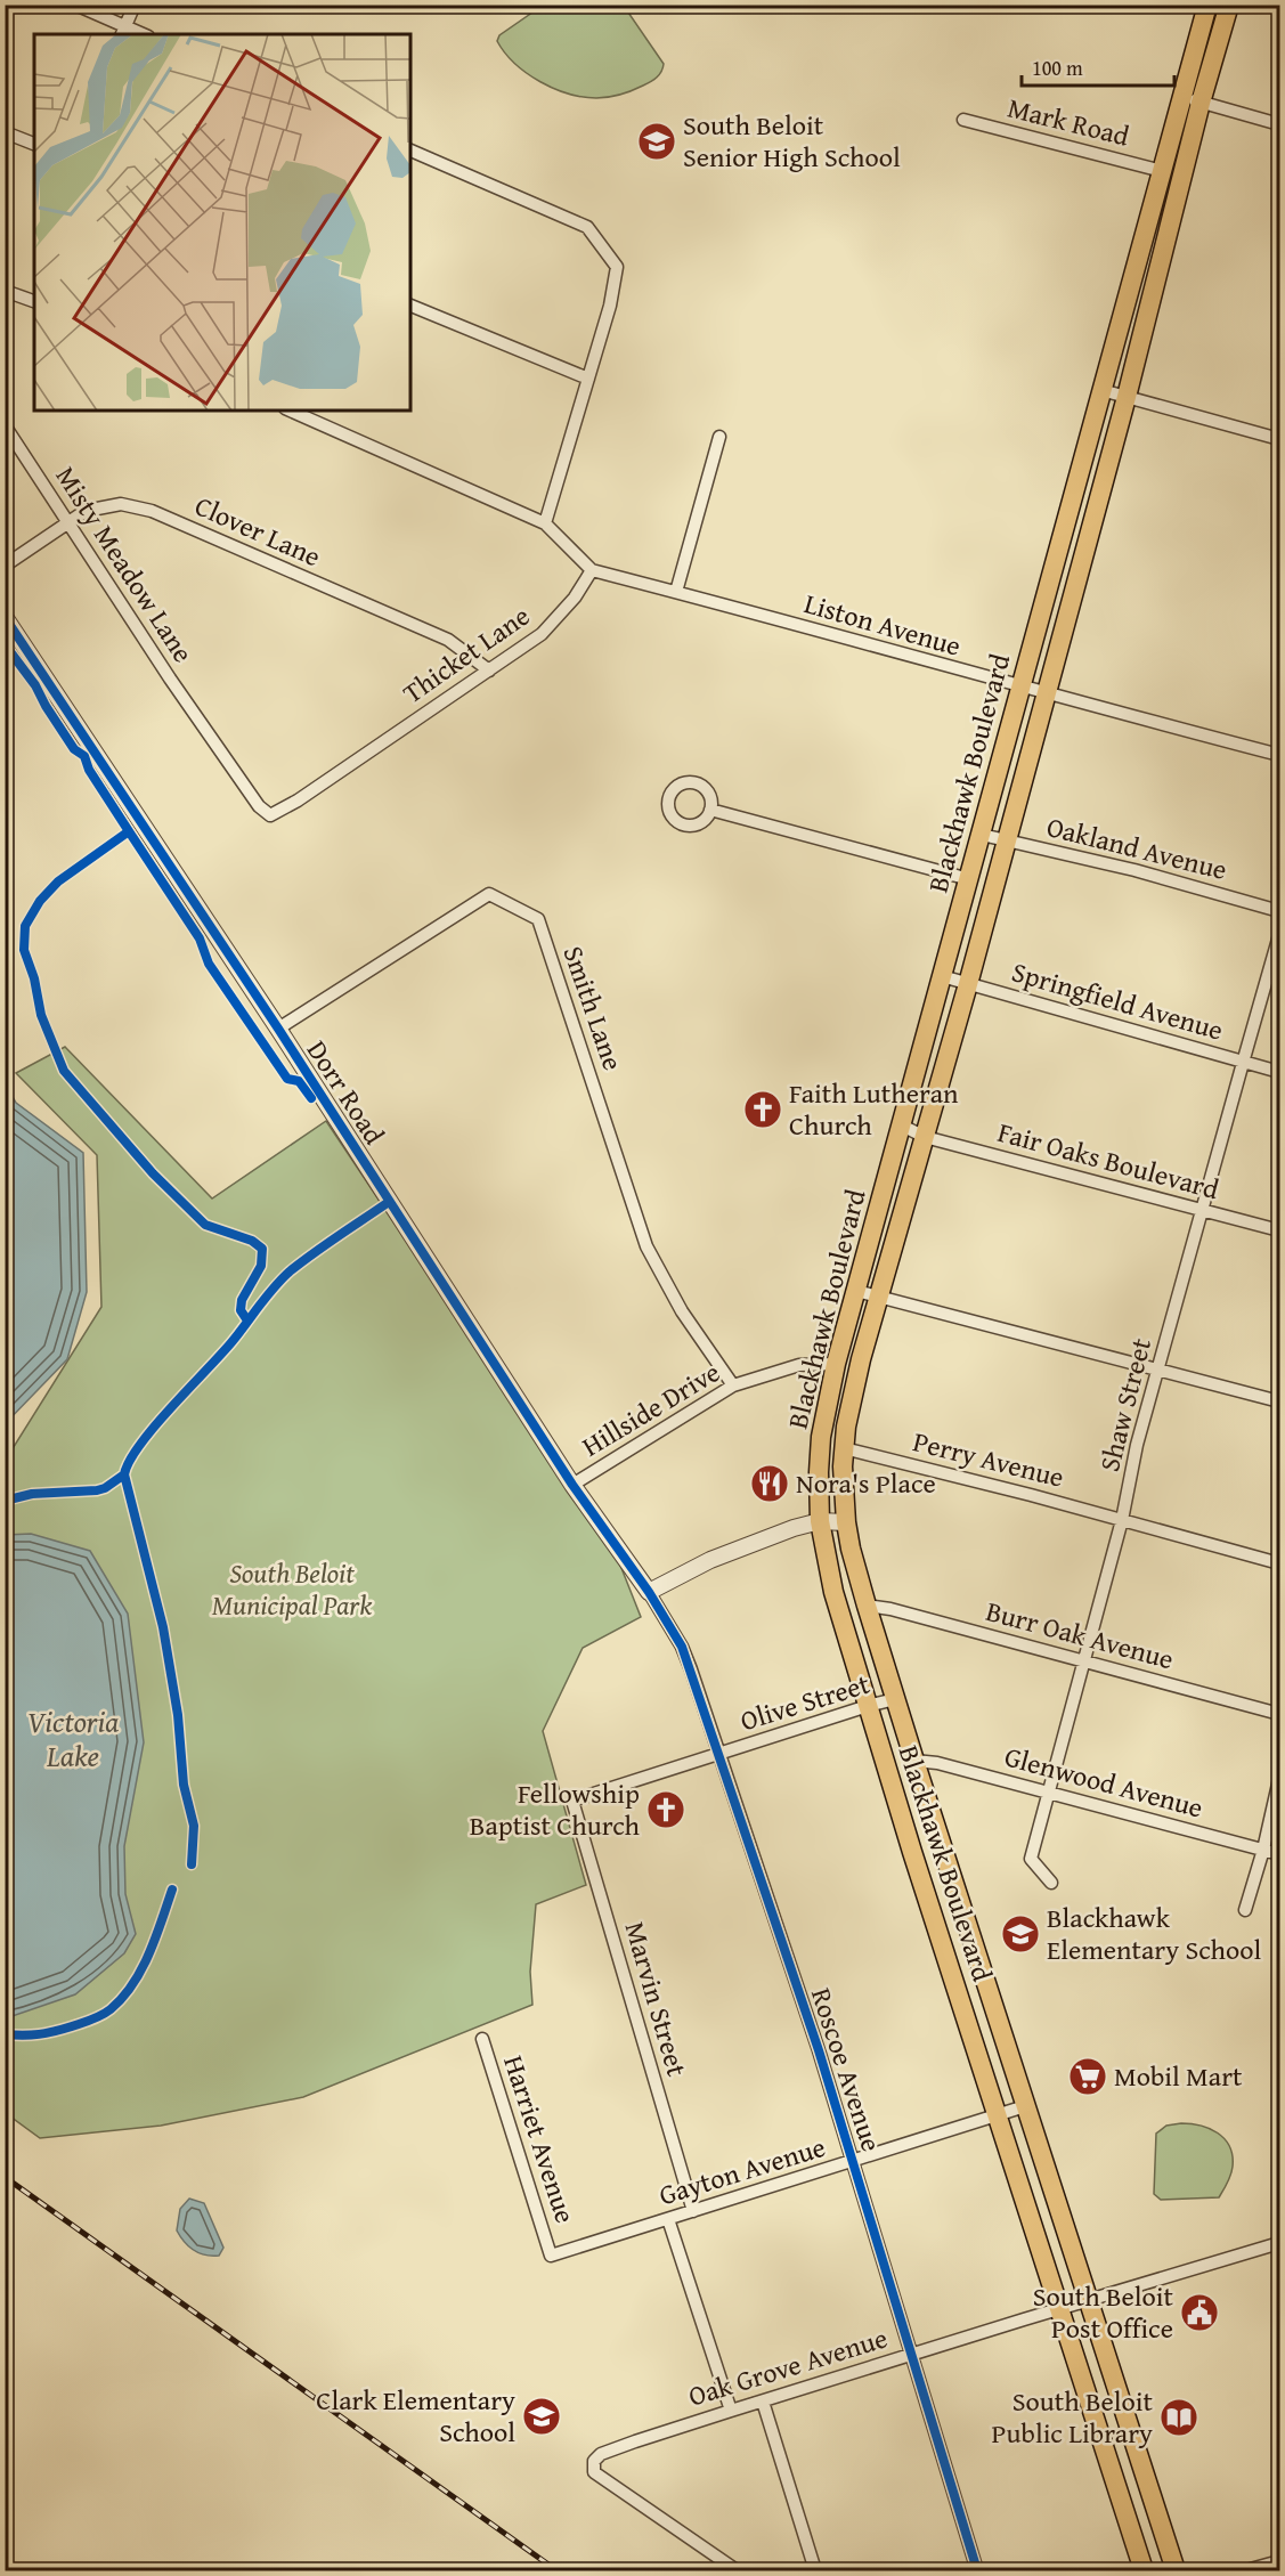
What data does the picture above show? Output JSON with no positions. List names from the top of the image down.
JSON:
{
  "streets": {
    "main road": ["Blackhawk Boulevard"],
    "street": [
      "Mark Road",
      "Clover Lane",
      "Misty Meadow Lane",
      "Liston Avenue",
      "Thicket Lane",
      "Oakland Avenue",
      "Springfield Avenue",
      "Smith Lane",
      "Dorr Road",
      "Fair Oaks Boulevard",
      "Shaw Street",
      "Hillside Drive",
      "Perry Avenue",
      "Burr Oak Avenue",
      "Olive Street",
      "Glenwood Avenue",
      "Marvin Street",
      "Roscoe Avenue",
      "Harriet Avenue",
      "Gayton Avenue",
      "Oak Grove Avenue"
    ]
  },
  "crossings": [
    ["Mark Road", "Blackhawk Boulevard"],
    ["Clover Lane", "Misty Meadow Lane"],
    ["Clover Lane", "Thicket Lane"],
    ["Misty Meadow Lane", "Thicket Lane"],
    ["Liston Avenue", "Thicket Lane"],
    ["Liston Avenue", "Blackhawk Boulevard"],
    ["Blackhawk Boulevard", "Oakland Avenue"],
    ["Blackhawk Boulevard", "Springfield Avenue"],
    ["Blackhawk Boulevard", "Fair Oaks Boulevard"],
    ["Blackhawk Boulevard", "Hillside Drive"],
    ["Blackhawk Boulevard", "Perry Avenue"],
    ["Blackhawk Boulevard", "Burr Oak Avenue"],
    ["Blackhawk Boulevard", "Olive Street"],
    ["Blackhawk Boulevard", "Glenwood Avenue"],
    ["Blackhawk Boulevard", "Gayton Avenue"],
    ["Blackhawk Boulevard", "Oak Grove Avenue"],
    ["Springfield Avenue", "Shaw Street"],
    ["Smith Lane", "Dorr Road"],
    ["Smith Lane", "Hillside Drive"],
    ["Dorr Road", "Hillside Drive"],
    ["Dorr Road", "Roscoe Avenue"],
    ["Fair Oaks Boulevard", "Shaw Street"],
    ["Shaw Street", "Perry Avenue"],
    ["Shaw Street", "Burr Oak Avenue"],
    ["Shaw Street", "Glenwood Avenue"],
    ["Olive Street", "Marvin Street"],
    ["Olive Street", "Roscoe Avenue"],
    ["Marvin Street", "Gayton Avenue"],
    ["Roscoe Avenue", "Gayton Avenue"],
    ["Roscoe Avenue", "Oak Grove Avenue"],
    ["Harriet Avenue", "Gayton Avenue"]
  ],
  "water": ["Victoria Lake"],
  "parks": ["South Beloit Municipal Park"],
  "places": {
    "school or university": ["South Beloit Senior High School", "Blackhawk Elementary School", "Clark Elementary School"],
    "church": ["Faith Lutheran Church", "Fellowship Baptist Church"],
    "restaurant": ["Nora's Place"],
    "supermarket": ["Mobil Mart"],
    "public building": ["South Beloit Post Office"],
    "library": ["South Beloit Public Library"]
  },
  "scale_bar": "100 m"
}
